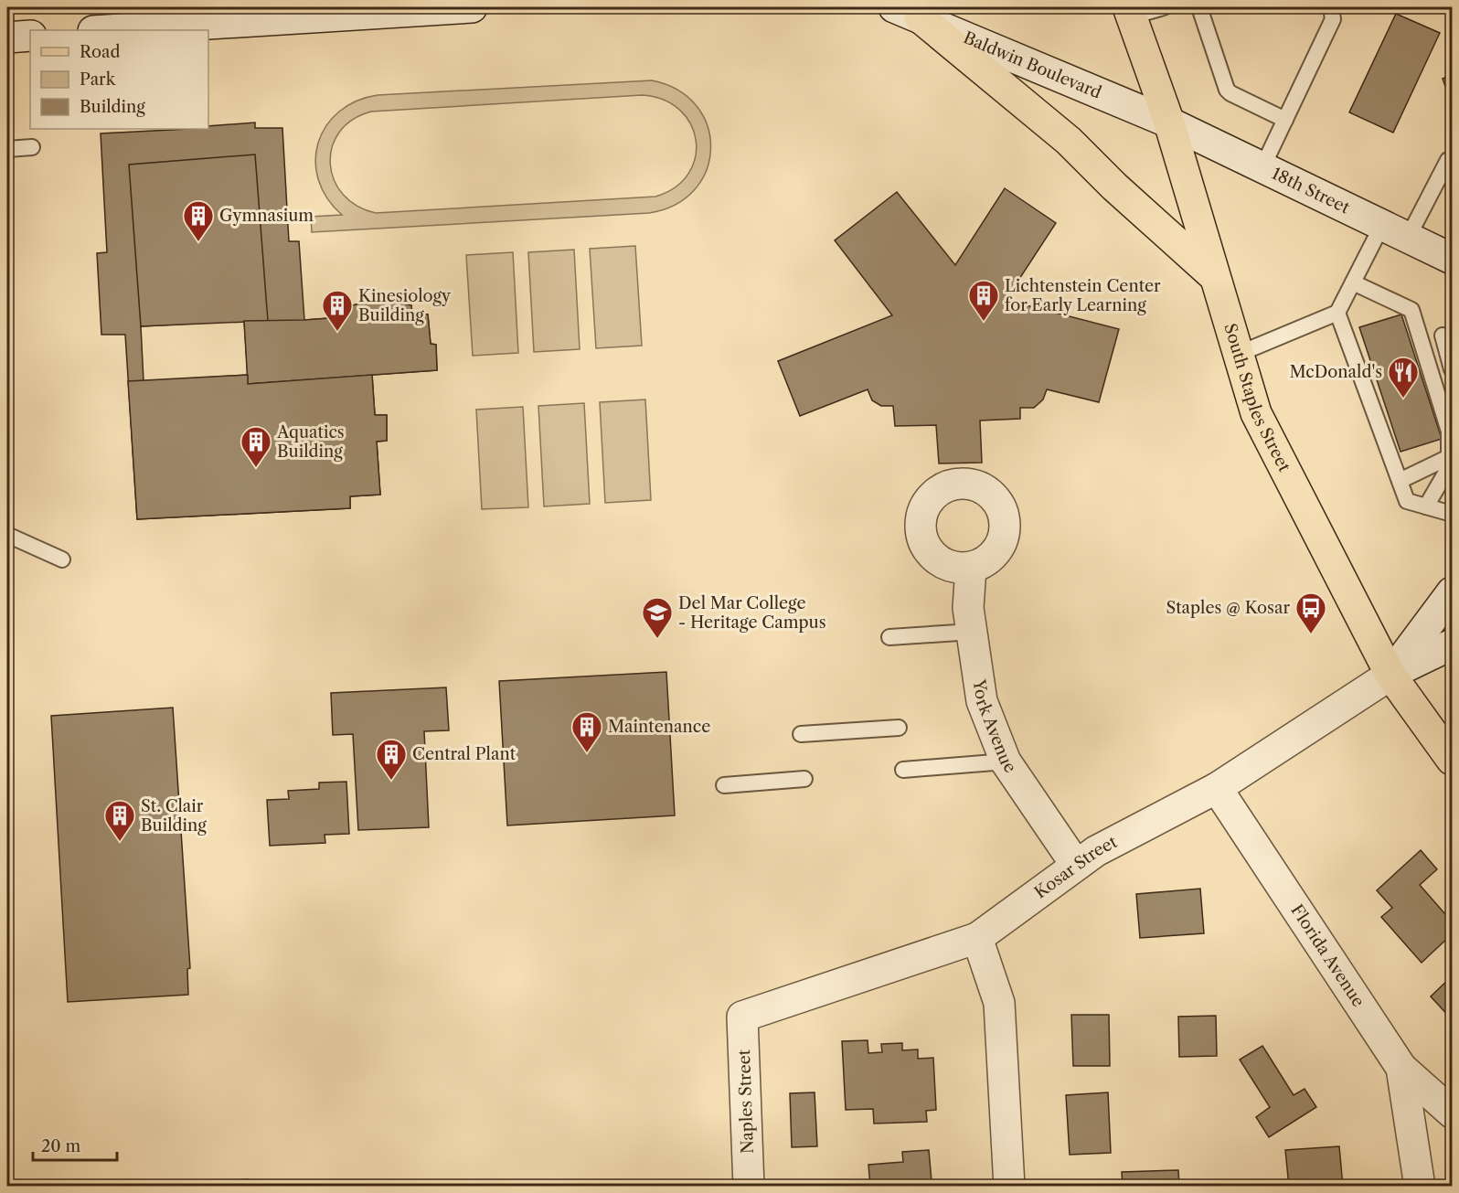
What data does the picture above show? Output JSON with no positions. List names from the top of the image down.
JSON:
{
  "streets": {
    "main road": ["South Staples Street"],
    "street": [
      "Baldwin Boulevard",
      "18th Street",
      "York Avenue",
      "Kosar Street",
      "Florida Avenue",
      "Naples Street"
    ]
  },
  "crossings": [
    ["Baldwin Boulevard", "18th Street"],
    ["Baldwin Boulevard", "South Staples Street"],
    ["18th Street", "South Staples Street"],
    ["South Staples Street", "Kosar Street"],
    ["York Avenue", "Kosar Street"],
    ["Kosar Street", "Florida Avenue"],
    ["Kosar Street", "Naples Street"]
  ],
  "places": {
    "building": [
      "Gymnasium",
      "Lichtenstein Center for Early Learning",
      "Kinesiology Building",
      "Aquatics Building",
      "Maintenance",
      "Central Plant",
      "St. Clair Building"
    ],
    "restaurant": ["McDonald's"],
    "bus stop": ["Staples @ Kosar"],
    "school or university": ["Del Mar College - Heritage Campus"]
  },
  "legend": ["Road", "Park", "Building"],
  "scale_bar": "20 m"
}
